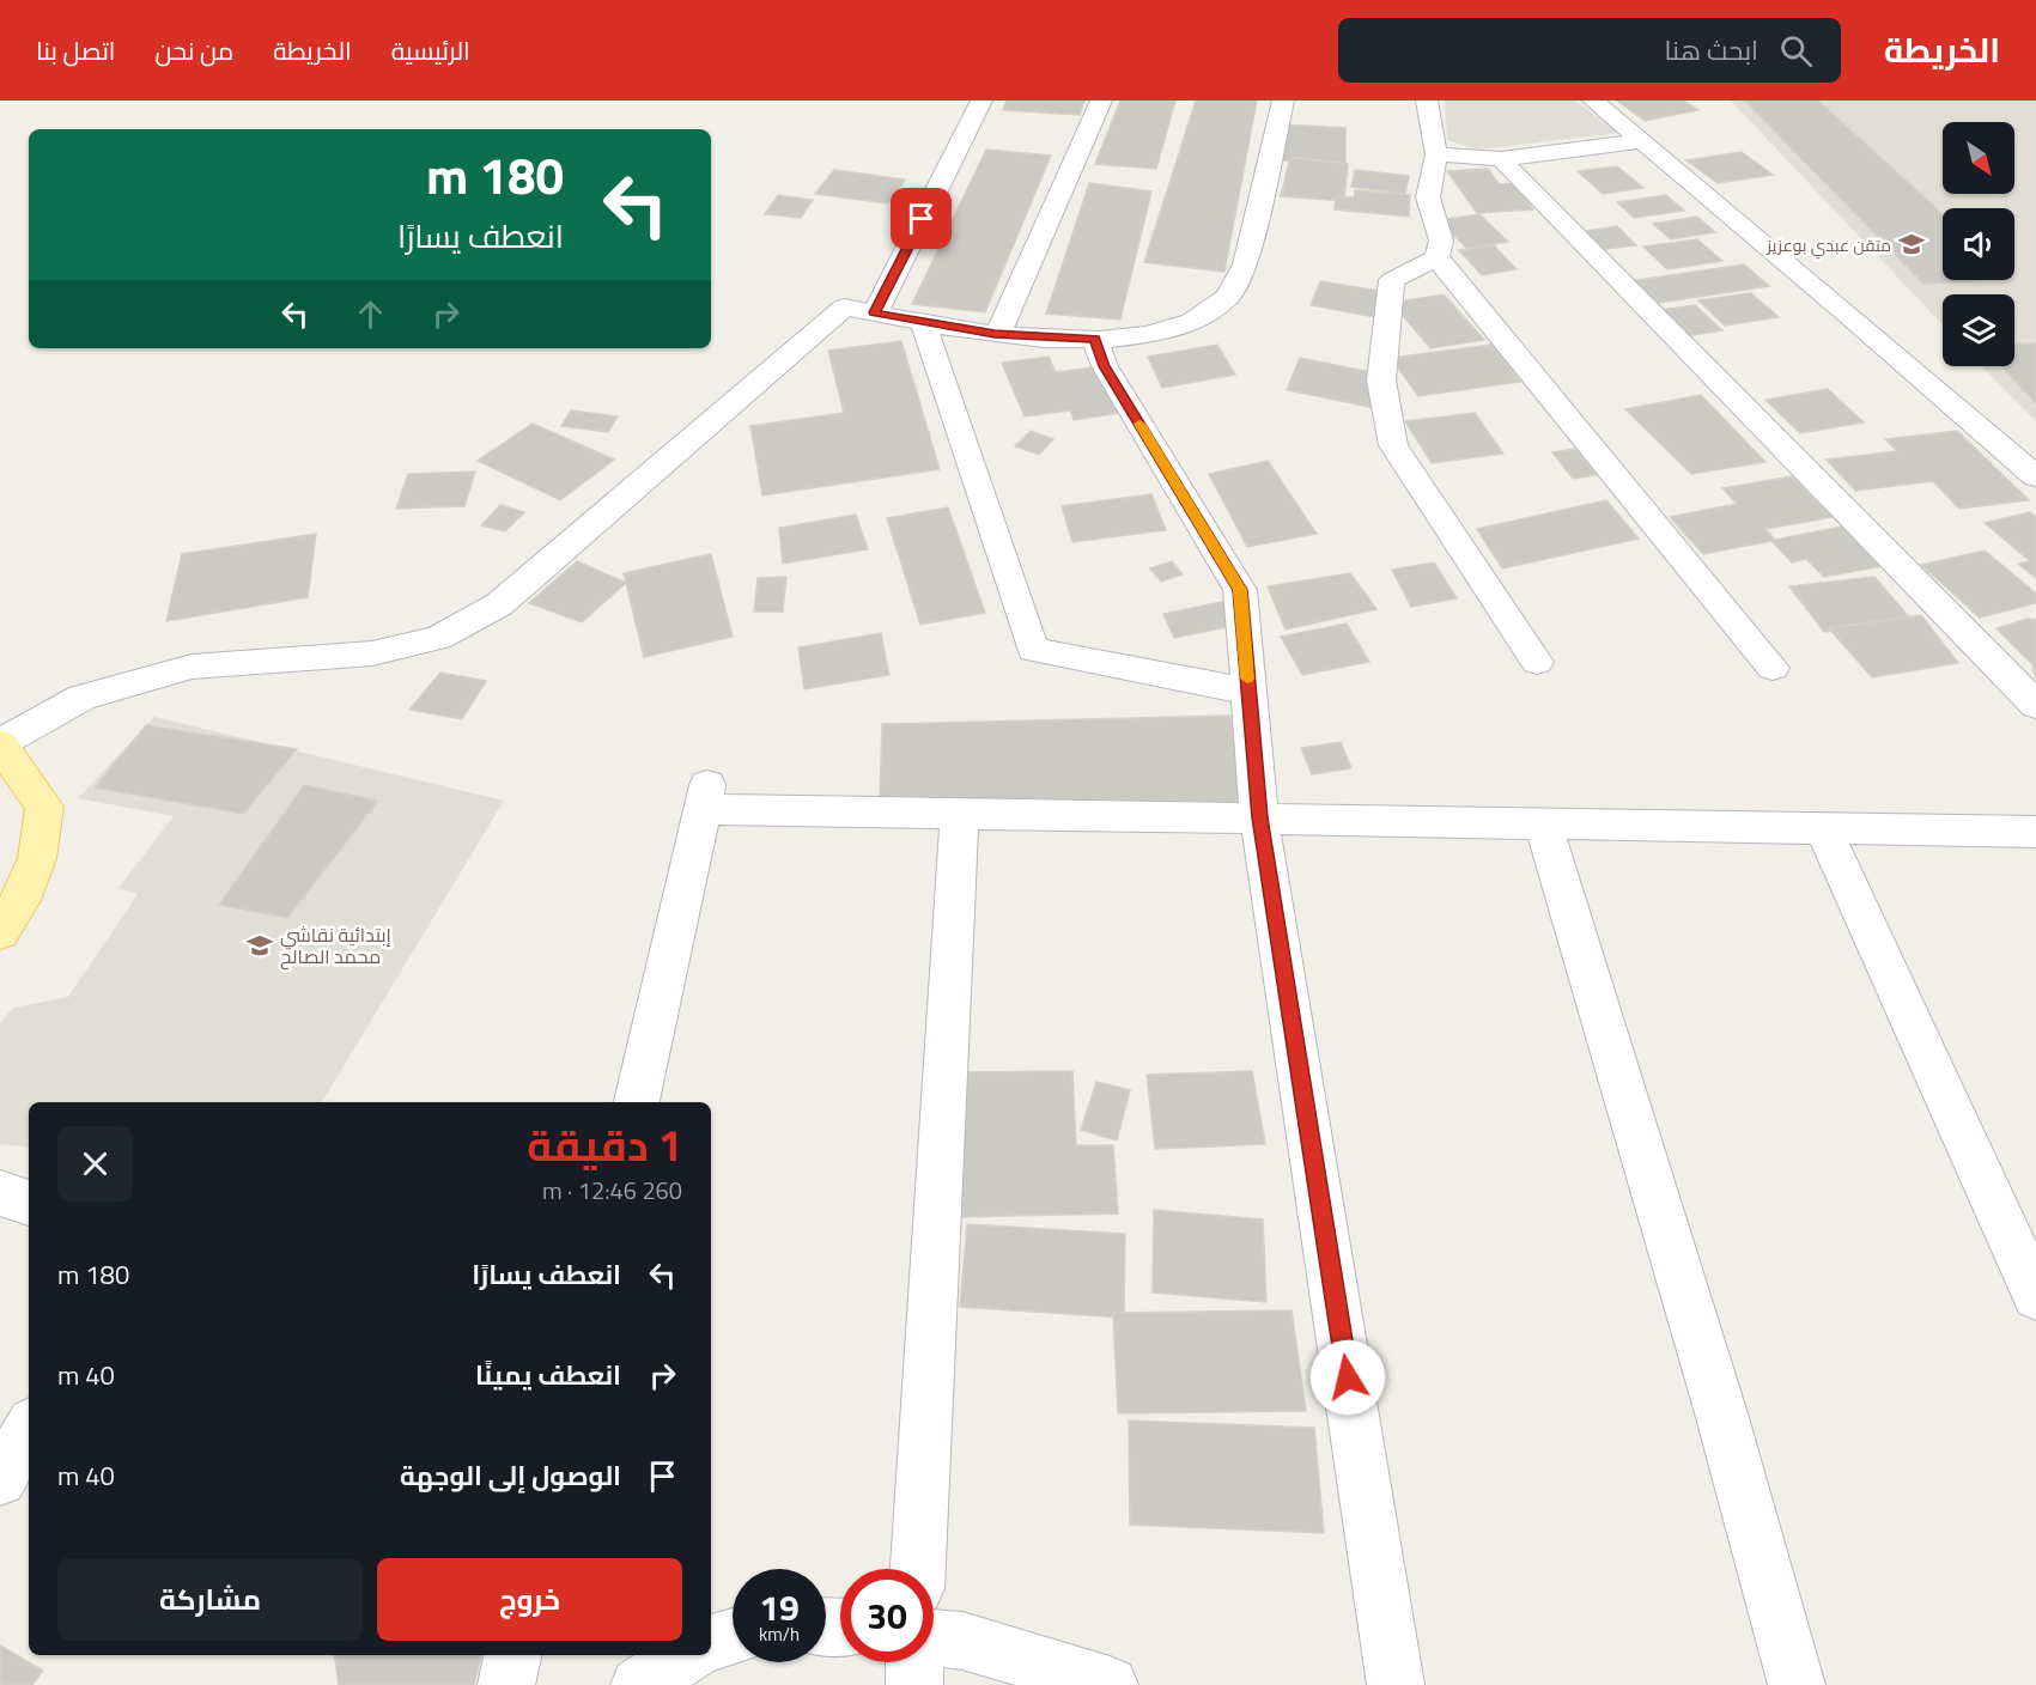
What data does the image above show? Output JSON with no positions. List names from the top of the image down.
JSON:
{
  "places": {
    "school or university": ["متقن عبدي بوعزيز", "إبتدائية نقاشي محمد الصالح"]
  },
  "north": "bottom right",
  "page": {
    "header": "الخريطة",
    "search": "ابحث هنا",
    "nav": [
      "الرئيسية",
      "الخريطة",
      "من نحن",
      "اتصل بنا"
    ],
    "turn": ["180 m", "انعطف يسارًا"],
    "heading": ["1 دقيقة", "260 m · 12:46"],
    "list": [
      {
        "name": "انعطف يسارًا",
        "value": "180 m"
      },
      {
        "name": "انعطف يمينًا",
        "value": "40 m"
      },
      {
        "name": "الوصول إلى الوجهة",
        "value": "40 m"
      }
    ],
    "buttons": ["خروج", "مشاركة"],
    "speed": "19 km/h",
    "limit": "30"
  }
}
